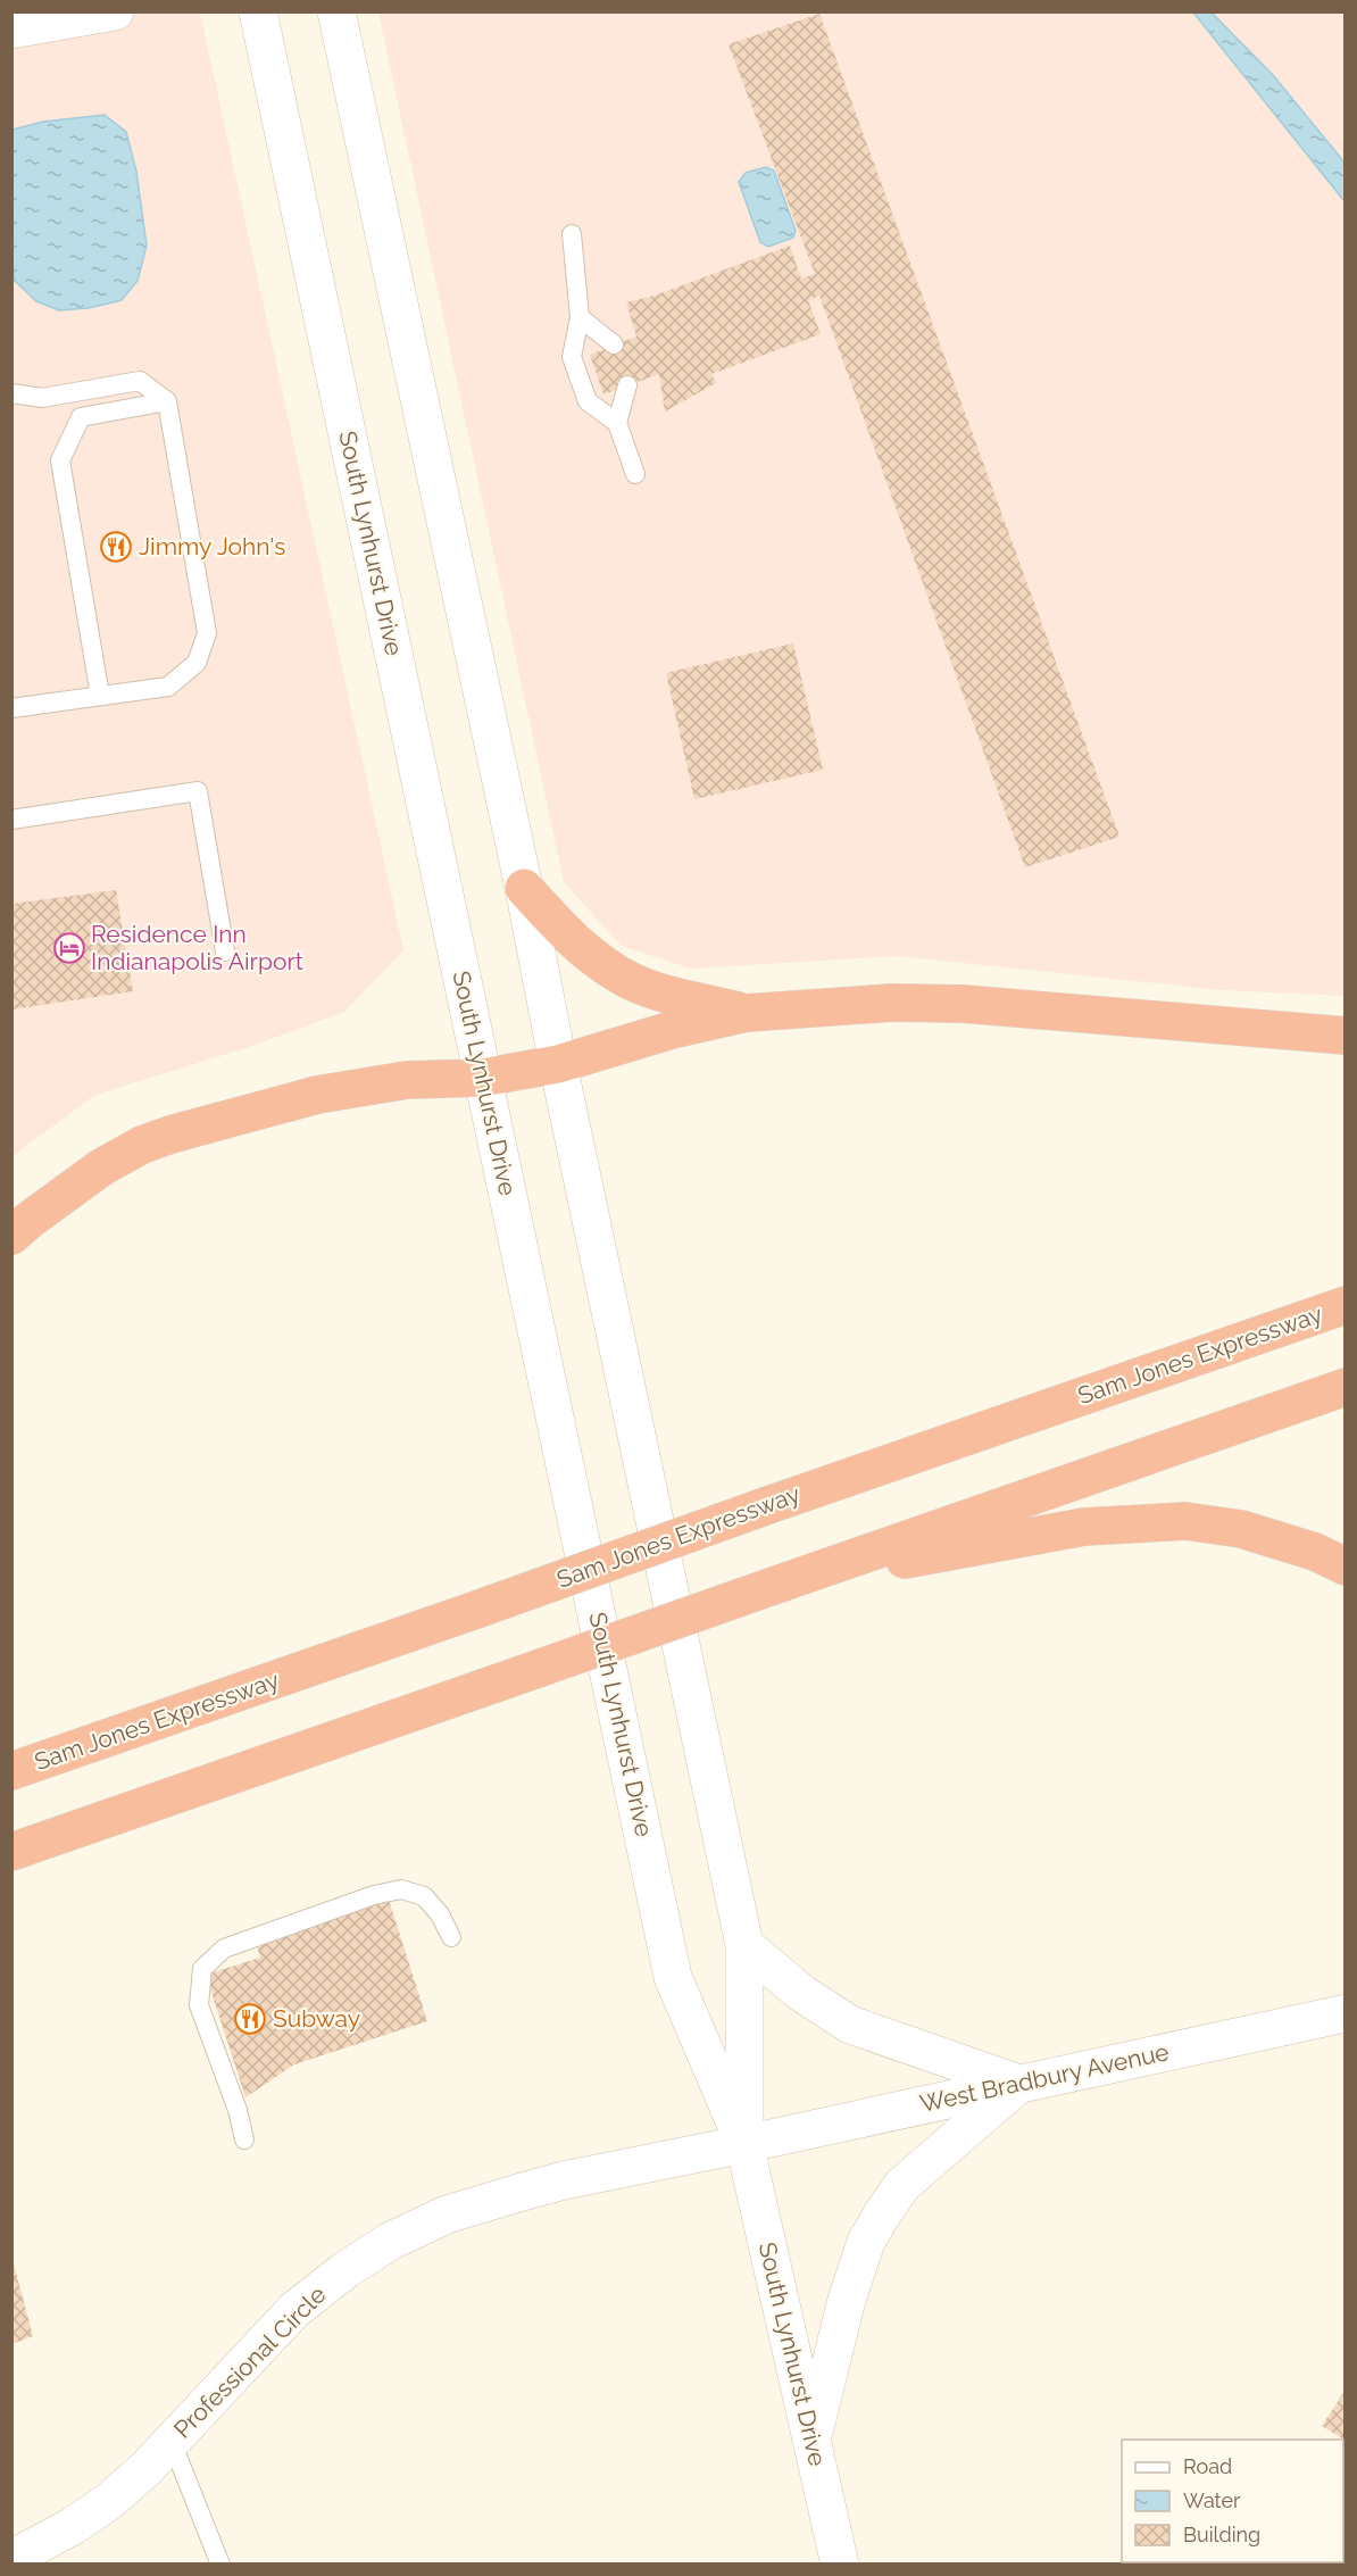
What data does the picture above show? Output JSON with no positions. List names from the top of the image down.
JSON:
{
  "streets": {
    "highway": ["Sam Jones Expressway"],
    "main road": ["South Lynhurst Drive", "West Bradbury Avenue", "Professional Circle"]
  },
  "crossings": [
    ["South Lynhurst Drive", "West Bradbury Avenue"],
    ["South Lynhurst Drive", "Professional Circle"],
    ["West Bradbury Avenue", "Professional Circle"]
  ],
  "places": {
    "restaurant": ["Jimmy John's", "Subway"],
    "hotel": ["Residence Inn Indianapolis Airport"]
  },
  "legend": ["Road", "Water", "Building"]
}
